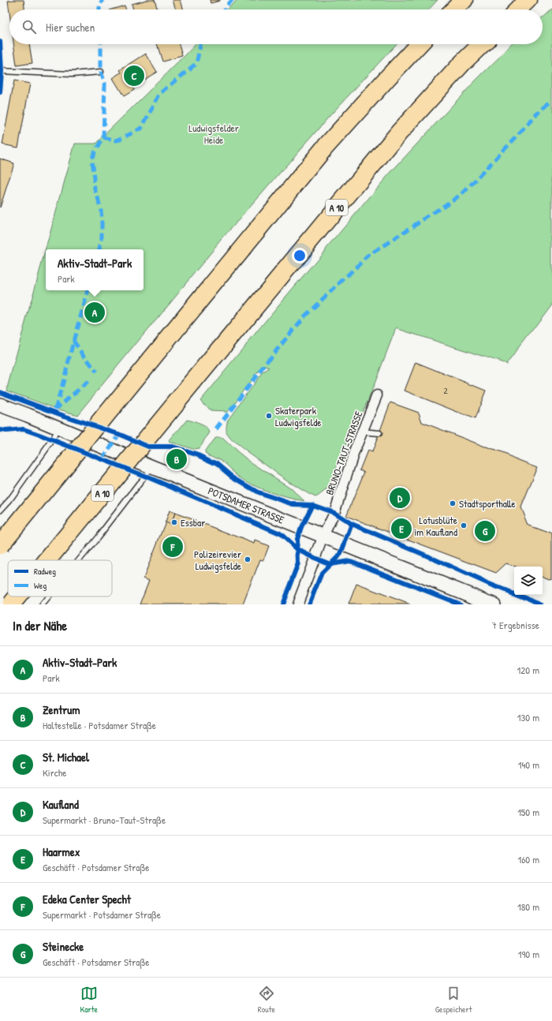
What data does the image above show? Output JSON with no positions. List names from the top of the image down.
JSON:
{
  "streets": {
    "highway": ["A 10"],
    "main road": ["POTSDAMER STRASSE"],
    "street": ["BRUNO-TAUT-STRASSE"]
  },
  "crossings": [
    ["BRUNO-TAUT-STRASSE", "POTSDAMER STRASSE"]
  ],
  "parks": ["Ludwigsfelder Heide"],
  "places": [
    "Skaterpark Ludwigsfelde",
    "Stadtsporthalle",
    "Essbar",
    "Lotusblüte im Kaufland",
    "Polizeirevier Ludwigsfelde"
  ],
  "house_numbers": ["2"],
  "legend": ["Radweg", "Weg"],
  "page": {
    "search": "Hier suchen",
    "pins": [
      "C",
      "A",
      "B",
      "D",
      "E",
      "G",
      "F"
    ],
    "popup": ["Aktiv-Stadt-Park", "Park"],
    "heading": ["In der Nähe", "7 Ergebnisse"],
    "list": [
      {
        "mark": "A",
        "name": "Aktiv-Stadt-Park",
        "note": "Park",
        "value": "120 m"
      },
      {
        "mark": "B",
        "name": "Zentrum",
        "note": "Haltestelle · Potsdamer Straße",
        "value": "130 m"
      },
      {
        "mark": "C",
        "name": "St. Michael",
        "note": "Kirche",
        "value": "140 m"
      },
      {
        "mark": "D",
        "name": "Kaufland",
        "note": "Supermarkt · Bruno-Taut-Straße",
        "value": "150 m"
      },
      {
        "mark": "E",
        "name": "Haarmex",
        "note": "Geschäft · Potsdamer Straße",
        "value": "160 m"
      },
      {
        "mark": "F",
        "name": "Edeka Center Specht",
        "note": "Supermarkt · Potsdamer Straße",
        "value": "180 m"
      },
      {
        "mark": "G",
        "name": "Steinecke",
        "note": "Geschäft · Potsdamer Straße",
        "value": "190 m"
      }
    ],
    "nav": ["Karte", "Route", "Gespeichert"]
  }
}
